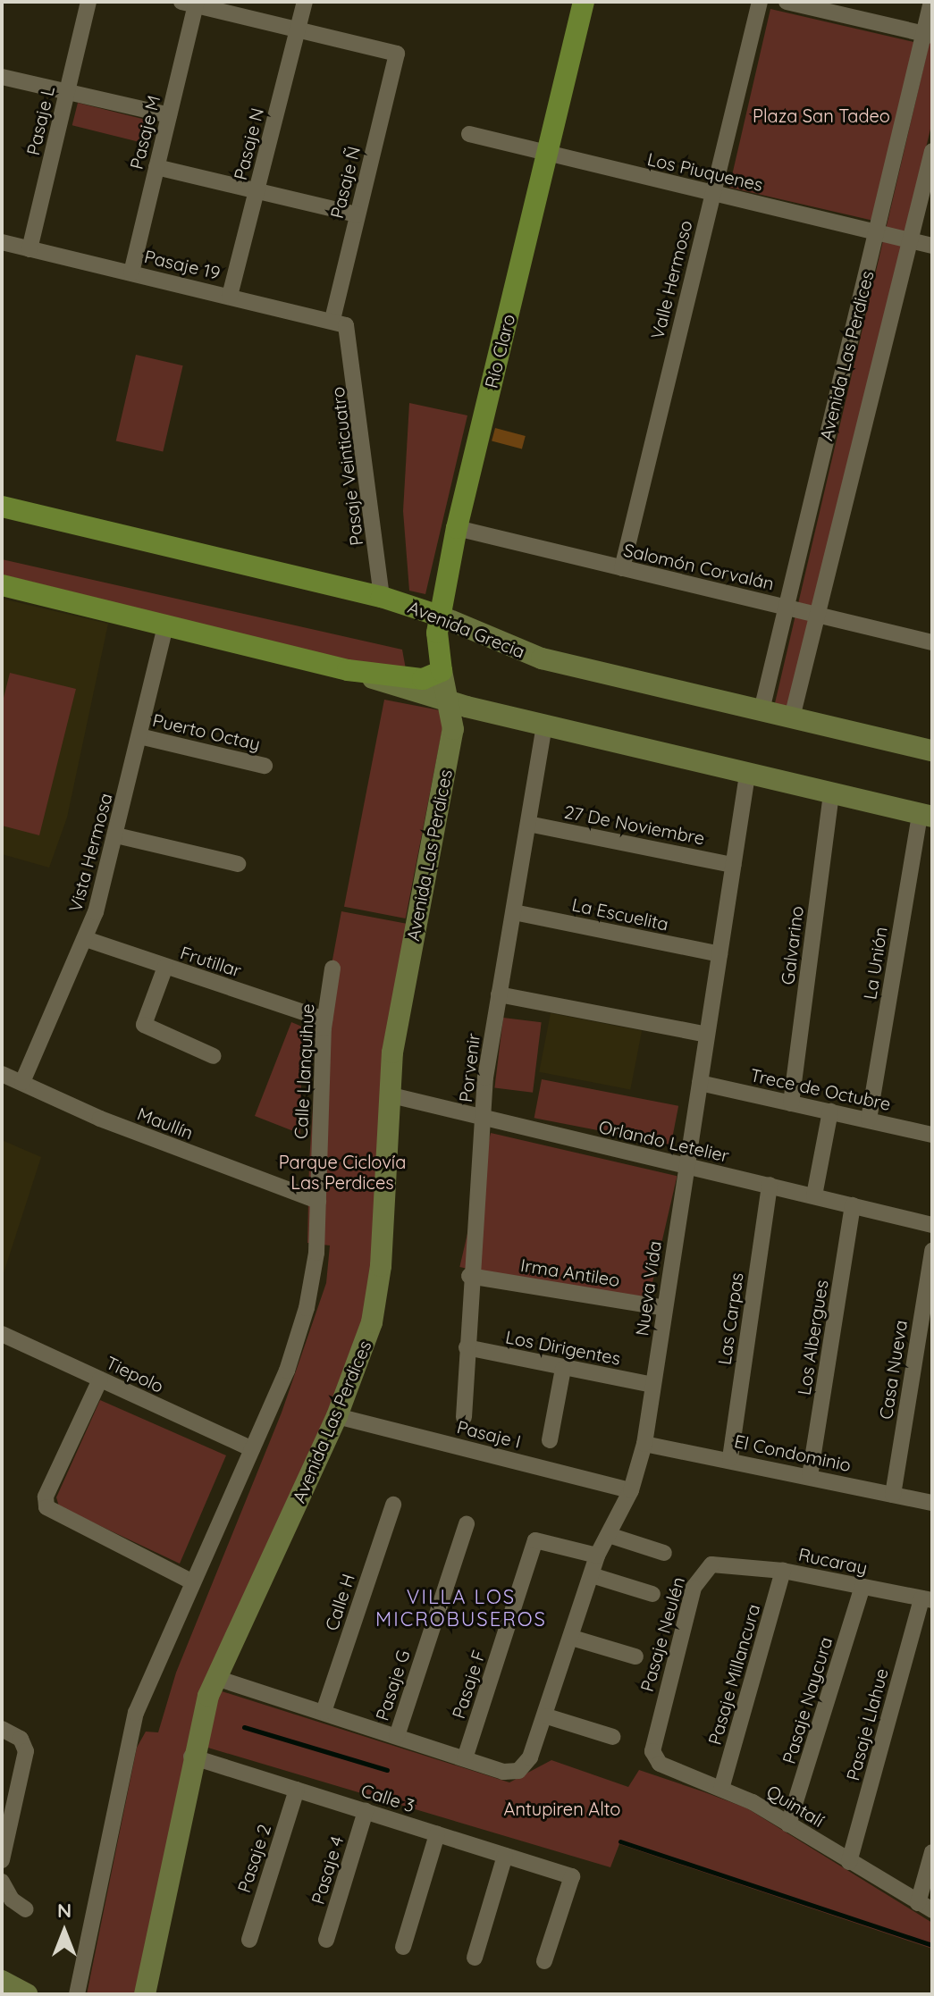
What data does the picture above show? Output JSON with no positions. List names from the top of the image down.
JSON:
{
  "streets": {
    "main road": ["Río Claro", "Avenida Grecia"],
    "street": [
      "Pasaje L",
      "Pasaje M",
      "Pasaje N",
      "Los Piuquenes",
      "Pasaje Ñ",
      "Pasaje 19",
      "Valle Hermoso",
      "Avenida Las Perdices",
      "Pasaje Veinticuatro",
      "Salomón Corvalán",
      "Puerto Octay",
      "27 De Noviembre",
      "Vista Hermosa",
      "La Escuelita",
      "Galvarino",
      "Frutillar",
      "La Unión",
      "Porvenir",
      "Calle Llanquihue",
      "Trece de Octubre",
      "Maullín",
      "Orlando Letelier",
      "Irma Antileo",
      "Nueva Vida",
      "Las Carpas",
      "Los Albergues",
      "Los Dirigentes",
      "Casa Nueva",
      "Tiepolo",
      "Pasaje I",
      "El Condominio",
      "Rucaray",
      "Calle H",
      "Pasaje Neulén",
      "Pasaje Millancura",
      "Pasaje F",
      "Pasaje G",
      "Pasaje Naycura",
      "Pasaje Llahue",
      "Calle 3",
      "Quintalí",
      "Pasaje 2",
      "Pasaje 4"
    ]
  },
  "crossings": [
    ["Pasaje L", "Pasaje 19"],
    ["Pasaje M", "Pasaje 19"],
    ["Pasaje N", "Pasaje Ñ"],
    ["Pasaje N", "Pasaje 19"],
    ["Los Piuquenes", "Valle Hermoso"],
    ["Los Piuquenes", "Río Claro"],
    ["Los Piuquenes", "Avenida Las Perdices"],
    ["Pasaje Ñ", "Pasaje 19"],
    ["Pasaje 19", "Pasaje Veinticuatro"],
    ["Valle Hermoso", "Salomón Corvalán"],
    ["Río Claro", "Avenida Las Perdices"],
    ["Río Claro", "Salomón Corvalán"],
    ["Río Claro", "Avenida Grecia"],
    ["Avenida Las Perdices", "Salomón Corvalán"],
    ["Avenida Las Perdices", "Avenida Grecia"],
    ["Avenida Las Perdices", "Orlando Letelier"],
    ["Avenida Las Perdices", "Pasaje I"],
    ["Avenida Las Perdices", "Calle 3"],
    ["Pasaje Veinticuatro", "Avenida Grecia"],
    ["Puerto Octay", "Vista Hermosa"],
    ["27 De Noviembre", "Porvenir"],
    ["27 De Noviembre", "Nueva Vida"],
    ["Vista Hermosa", "Frutillar"],
    ["Vista Hermosa", "Maullín"],
    ["La Escuelita", "Porvenir"],
    ["La Escuelita", "Nueva Vida"],
    ["Galvarino", "Trece de Octubre"],
    ["Frutillar", "Calle Llanquihue"],
    ["La Unión", "Trece de Octubre"],
    ["Porvenir", "Orlando Letelier"],
    ["Porvenir", "Irma Antileo"],
    ["Porvenir", "Los Dirigentes"],
    ["Calle Llanquihue", "Maullín"],
    ["Calle Llanquihue", "Tiepolo"],
    ["Trece de Octubre", "Nueva Vida"],
    ["Orlando Letelier", "Nueva Vida"],
    ["Orlando Letelier", "Las Carpas"],
    ["Orlando Letelier", "Los Albergues"],
    ["Irma Antileo", "Nueva Vida"],
    ["Nueva Vida", "Los Dirigentes"],
    ["Nueva Vida", "Pasaje I"],
    ["Nueva Vida", "El Condominio"],
    ["Nueva Vida", "Pasaje F"],
    ["Las Carpas", "El Condominio"],
    ["Los Albergues", "El Condominio"],
    ["Casa Nueva", "El Condominio"],
    ["Rucaray", "Pasaje Neulén"],
    ["Rucaray", "Pasaje Millancura"],
    ["Rucaray", "Pasaje Naycura"],
    ["Rucaray", "Pasaje Llahue"],
    ["Pasaje Neulén", "Quintalí"],
    ["Pasaje Millancura", "Quintalí"],
    ["Pasaje Naycura", "Quintalí"],
    ["Pasaje Llahue", "Quintalí"],
    ["Calle 3", "Pasaje 2"],
    ["Calle 3", "Pasaje 4"]
  ],
  "districts": ["VILLA LOS MICROBUSEROS"],
  "parks": ["Plaza San Tadeo", "Parque Ciclovía Las Perdices", "Antupiren Alto"],
  "north": "top"
}
